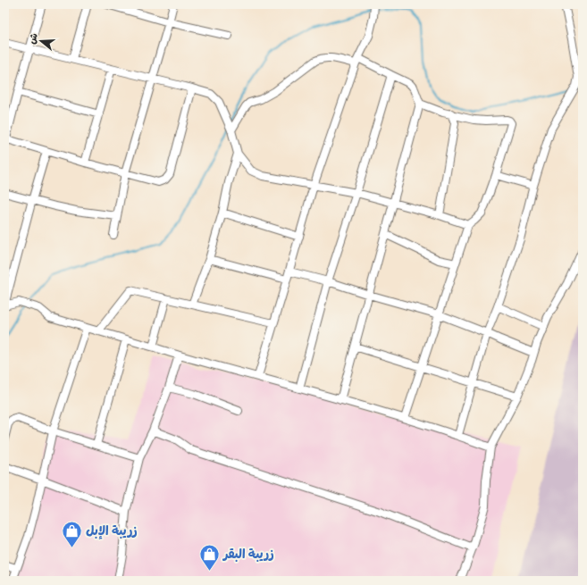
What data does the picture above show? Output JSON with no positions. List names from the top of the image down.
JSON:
{
  "places": {
    "shop": ["زريبة الإبل", "زريبة البقر"]
  },
  "north": "left"
}
